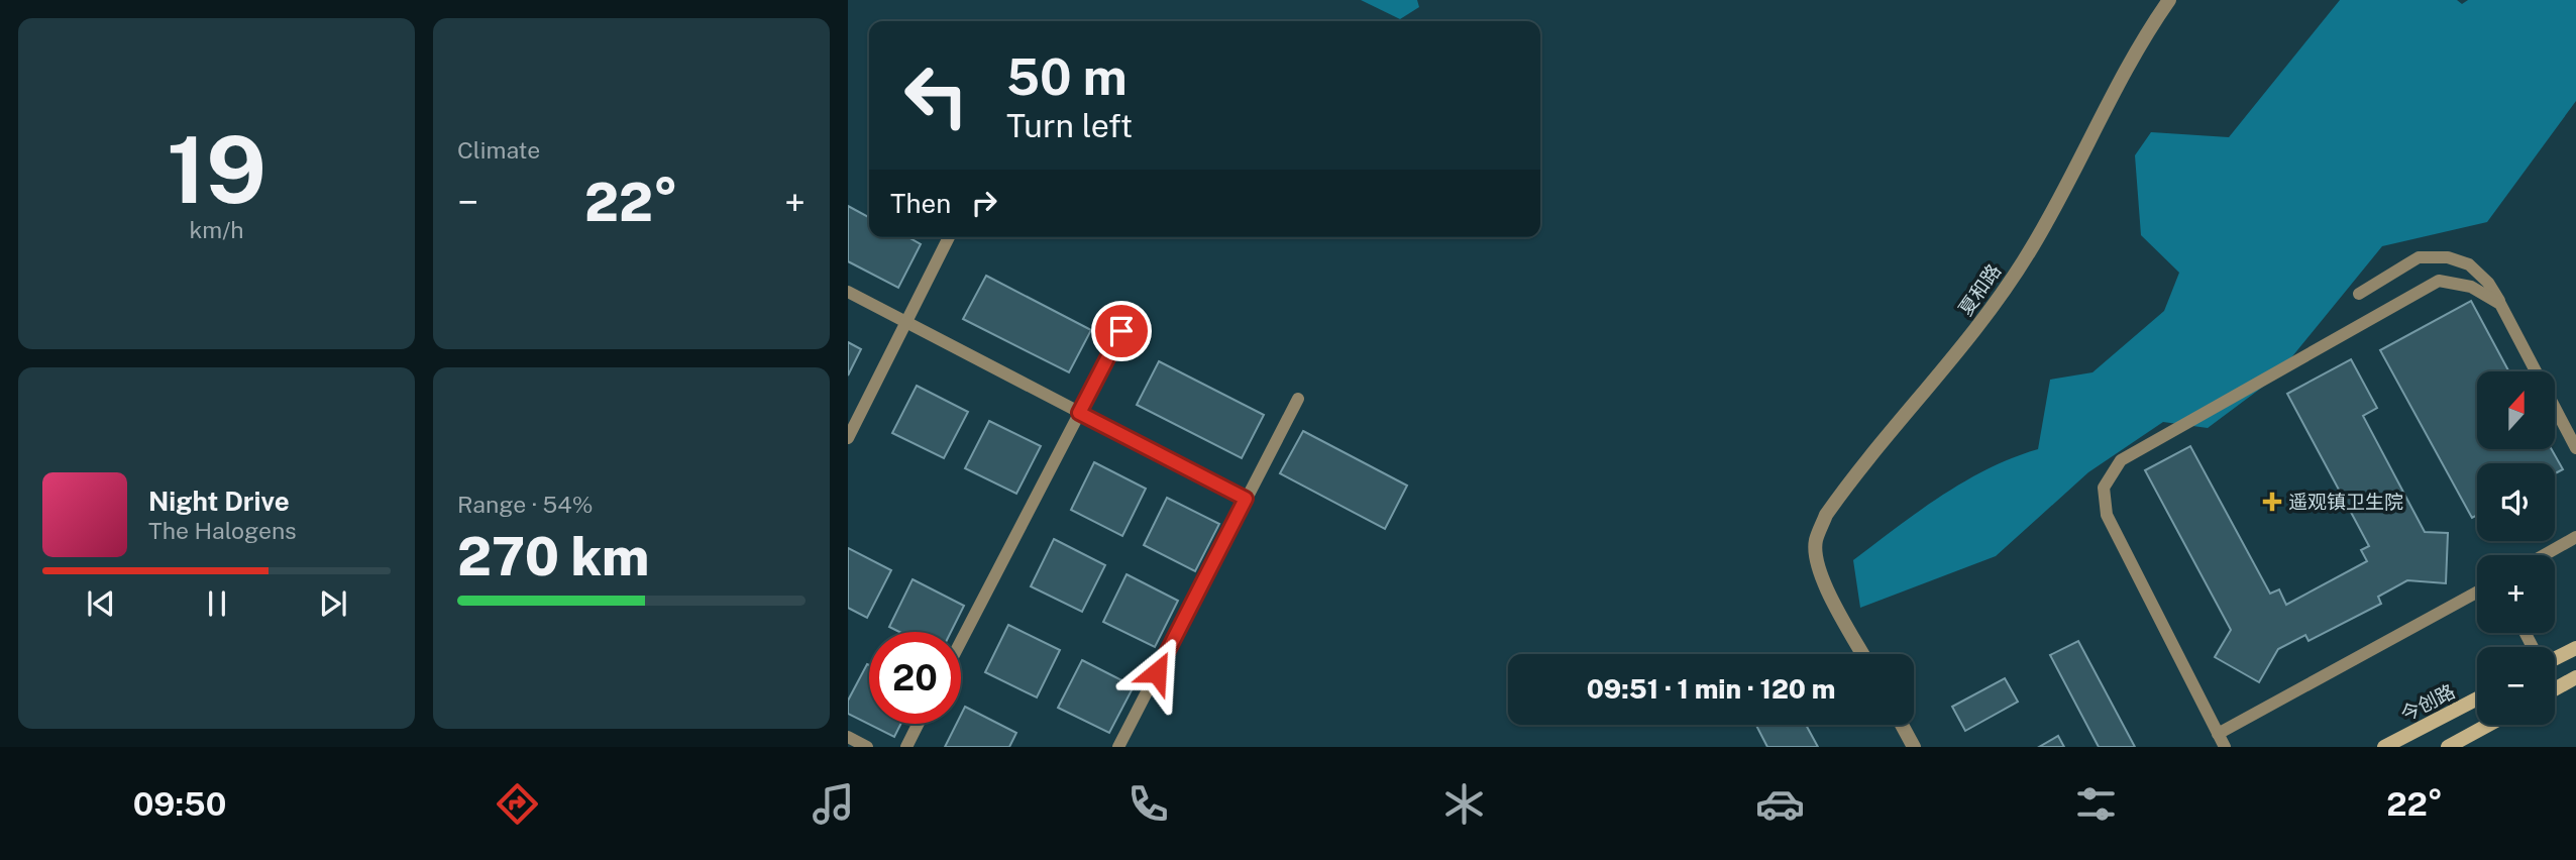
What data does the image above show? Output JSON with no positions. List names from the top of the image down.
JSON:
{
  "streets": {
    "main road": ["今创路"],
    "street": ["夏和路"]
  },
  "places": {
    "health": ["遥观镇卫生院"]
  },
  "north": "top",
  "page": {
    "tile": [
      ["19", "km/h"],
      "Climate",
      ["Range · 54%", "270 km"]
    ],
    "turn": ["50 m", "Turn left"],
    "then": "Then",
    "heat": ["−", "22°", "+"],
    "map_buttons": ["+", "−"],
    "song": ["Night Drive", "The Halogens"],
    "limit": "20",
    "trip": "09:51 · 1 min · 120 m",
    "tabs": ["09:50", "22°"]
  }
}
